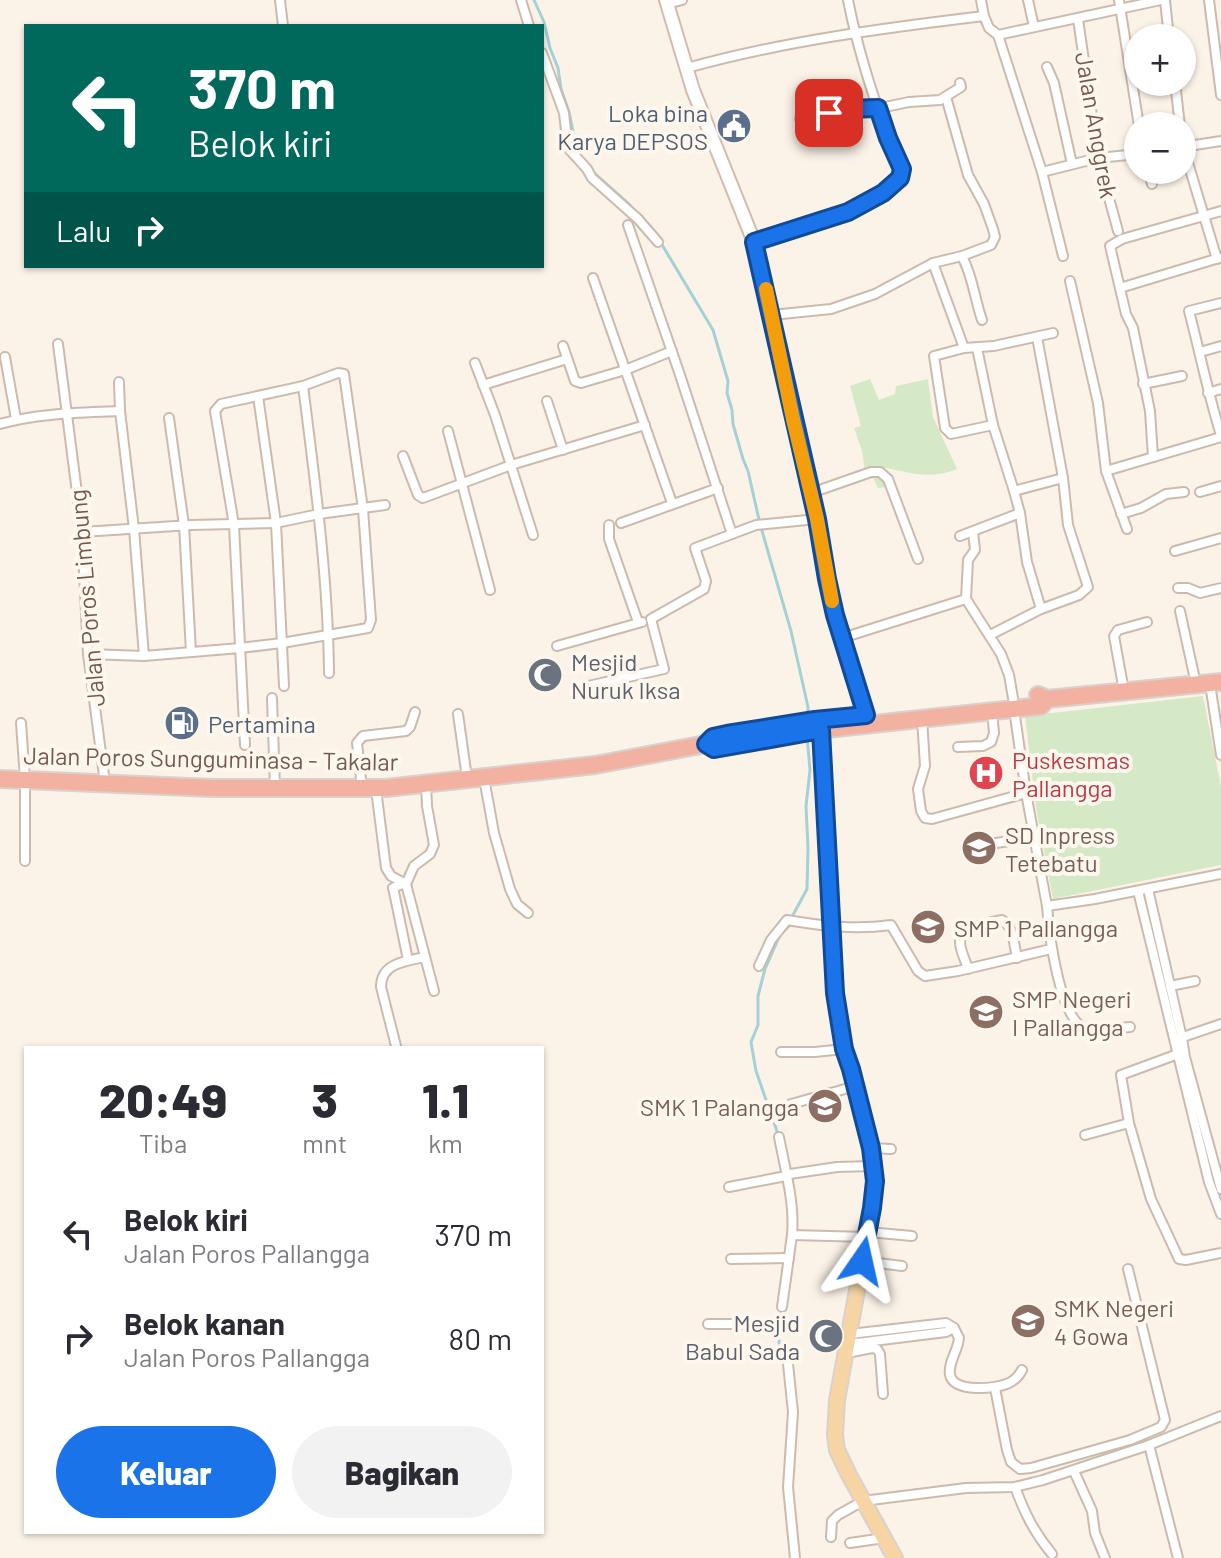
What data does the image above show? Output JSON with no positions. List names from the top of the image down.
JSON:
{
  "streets": {
    "highway": ["Jalan Poros Sungguminasa - Takalar"],
    "street": ["Jalan Anggrek", "Jalan Poros Limbung"]
  },
  "crossings": [
    ["Jalan Poros Limbung", "Jalan Poros Sungguminasa - Takalar"]
  ],
  "places": {
    "public building": ["Loka bina Karya DEPSOS"],
    "mosque": ["Mesjid Nuruk Iksa", "Mesjid Babul Sada"],
    "fuel station": ["Pertamina"],
    "hospital": ["Puskesmas Pallangga"],
    "school or university": [
      "SD Inpress Tetebatu",
      "SMP 1 Pallangga",
      "SMP Negeri I Pallangga",
      "SMK 1 Palangga",
      "SMK Negeri 4 Gowa"
    ]
  },
  "page": {
    "map_buttons": ["+", "−"],
    "turn": ["370 m", "Belok kiri"],
    "then": "Lalu",
    "eta": [
      "20:49",
      "Tiba",
      "3",
      "mnt",
      "1.1",
      "km"
    ],
    "list": [
      {
        "name": "Belok kiri",
        "note": "Jalan Poros Pallangga",
        "value": "370 m"
      },
      {
        "name": "Belok kanan",
        "note": "Jalan Poros Pallangga",
        "value": "80 m"
      }
    ],
    "buttons": ["Keluar", "Bagikan"]
  }
}
